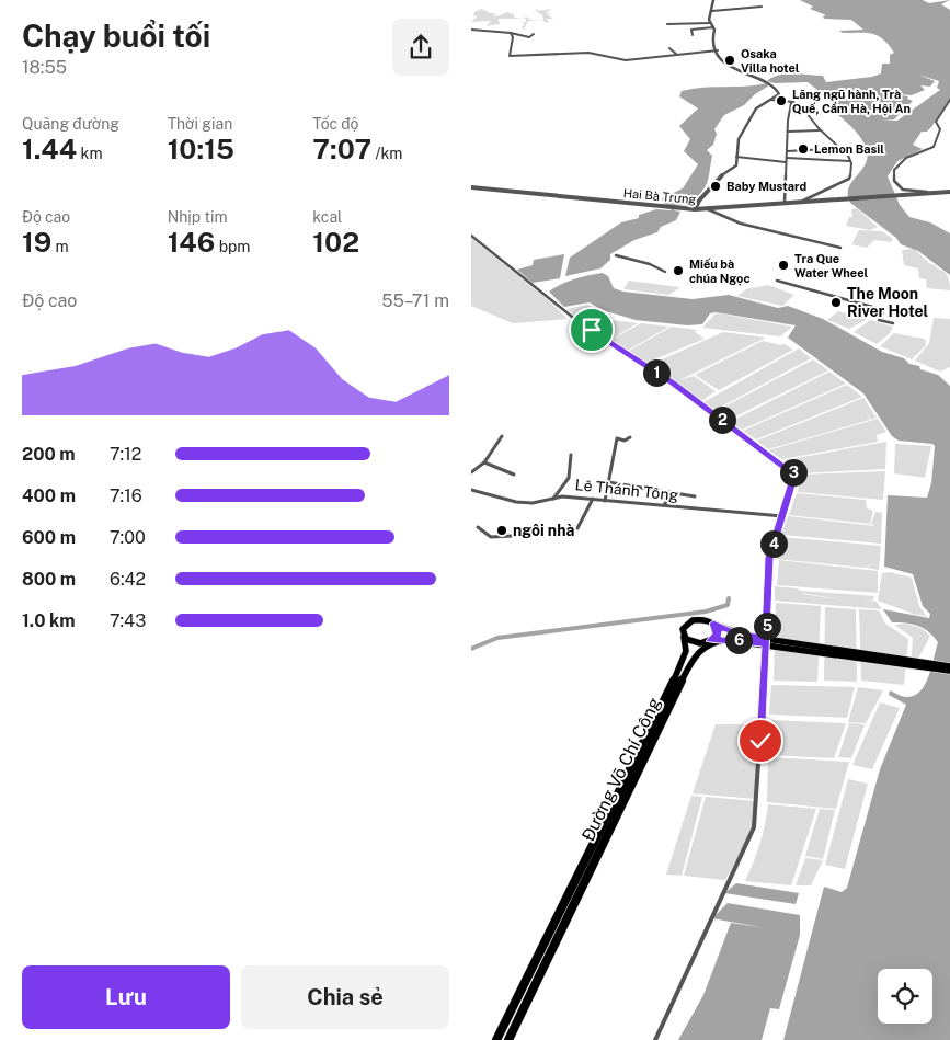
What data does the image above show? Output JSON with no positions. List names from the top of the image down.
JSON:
{
  "streets": {
    "main road": ["Đường Võ Chí Công"],
    "street": ["Hai Bà Trưng", "Lê Thánh Tông"]
  },
  "places": [
    "Osaka Villa hotel",
    "Lăng ngũ hành, Trà Quế, Cẩm Hà, Hội An",
    "Lemon Basil",
    "Baby Mustard",
    "Tra Que Water Wheel",
    "Miếu bà chúa Ngọc",
    "The Moon River Hotel",
    "ngôi nhà"
  ],
  "page": {
    "heading": ["Chạy buổi tối", "18:55"],
    "stats": [
      ["Quãng đường", "1.44 km"],
      ["Thời gian", "10:15"],
      ["Tốc độ", "7:07 /km"],
      ["Độ cao", "19 m"],
      ["Nhịp tim", "146 bpm"],
      ["kcal", "102"]
    ],
    "chart": ["Độ cao", "55–71 m"],
    "pins": [
      "1",
      "2",
      "3",
      "4",
      "5",
      "6"
    ],
    "list": [
      {
        "name": "200 m",
        "note": "7:12"
      },
      {
        "name": "400 m",
        "note": "7:16"
      },
      {
        "name": "600 m",
        "note": "7:00"
      },
      {
        "name": "800 m",
        "note": "6:42"
      },
      {
        "name": "1.0 km",
        "note": "7:43"
      }
    ],
    "buttons": ["Lưu", "Chia sẻ"]
  }
}
